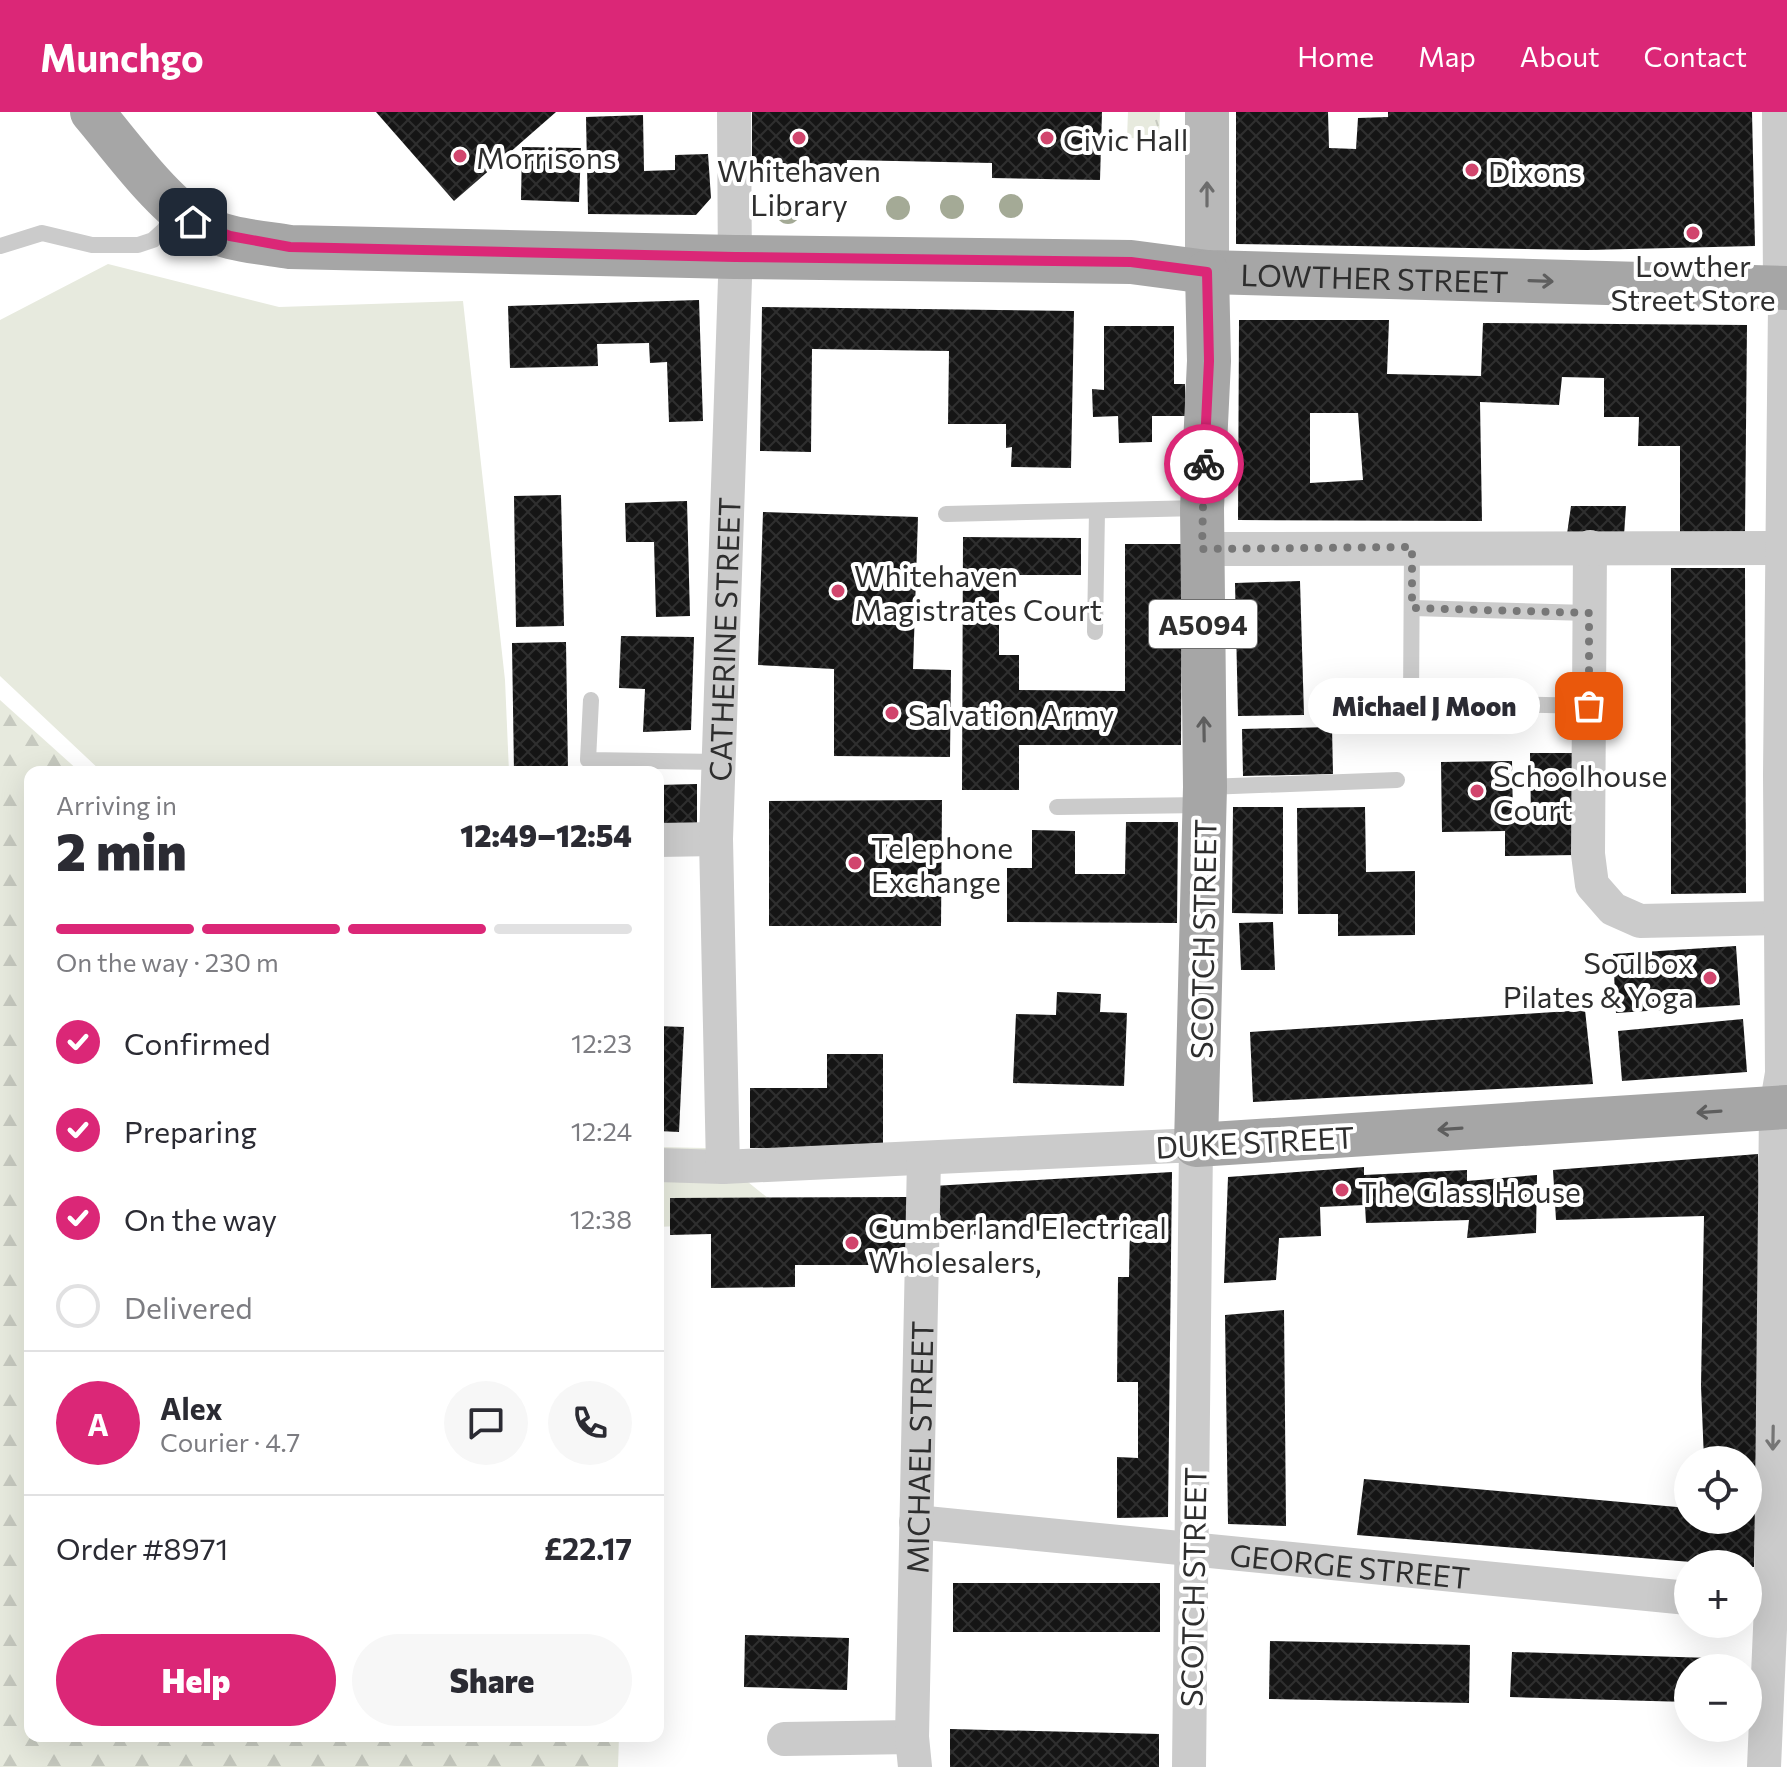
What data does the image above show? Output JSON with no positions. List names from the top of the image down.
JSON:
{
  "streets": {
    "main road": [
      "LOWTHER STREET",
      "A5094",
      "SCOTCH STREET",
      "DUKE STREET"
    ],
    "street": ["CATHERINE STREET", "MICHAEL STREET", "GEORGE STREET"]
  },
  "crossings": [
    ["LOWTHER STREET", "CATHERINE STREET"],
    ["LOWTHER STREET", "SCOTCH STREET"],
    ["CATHERINE STREET", "DUKE STREET"],
    ["SCOTCH STREET", "DUKE STREET"],
    ["SCOTCH STREET", "GEORGE STREET"],
    ["DUKE STREET", "MICHAEL STREET"],
    ["MICHAEL STREET", "GEORGE STREET"]
  ],
  "one_way": ["DUKE STREET"],
  "places": [
    "Whitehaven Library",
    "Civic Hall",
    "Morrisons",
    "Dixons",
    "Lowther Street Store",
    "Whitehaven Magistrates Court",
    "Michael J Moon",
    "Salvation Army",
    "Schoolhouse Court",
    "Telephone Exchange",
    "Soulbox Pilates & Yoga",
    "The Glass House",
    "Cumberland Electrical Wholesalers,"
  ],
  "page": {
    "header": "Munchgo",
    "nav": [
      "Home",
      "Map",
      "About",
      "Contact"
    ],
    "bubble": "Michael J Moon",
    "heading": ["2 min", "Arriving in", "12:49–12:54"],
    "panel": [
      "Alex",
      "Courier · 4.7",
      "Order #8971",
      "£22.17"
    ],
    "bar": "On the way · 230 m",
    "list": [
      ["Confirmed", "12:23"],
      ["Preparing", "12:24"],
      ["On the way", "12:38"],
      "Delivered"
    ],
    "round": "A",
    "map_buttons": ["+", "−"],
    "buttons": ["Help", "Share"]
  }
}
